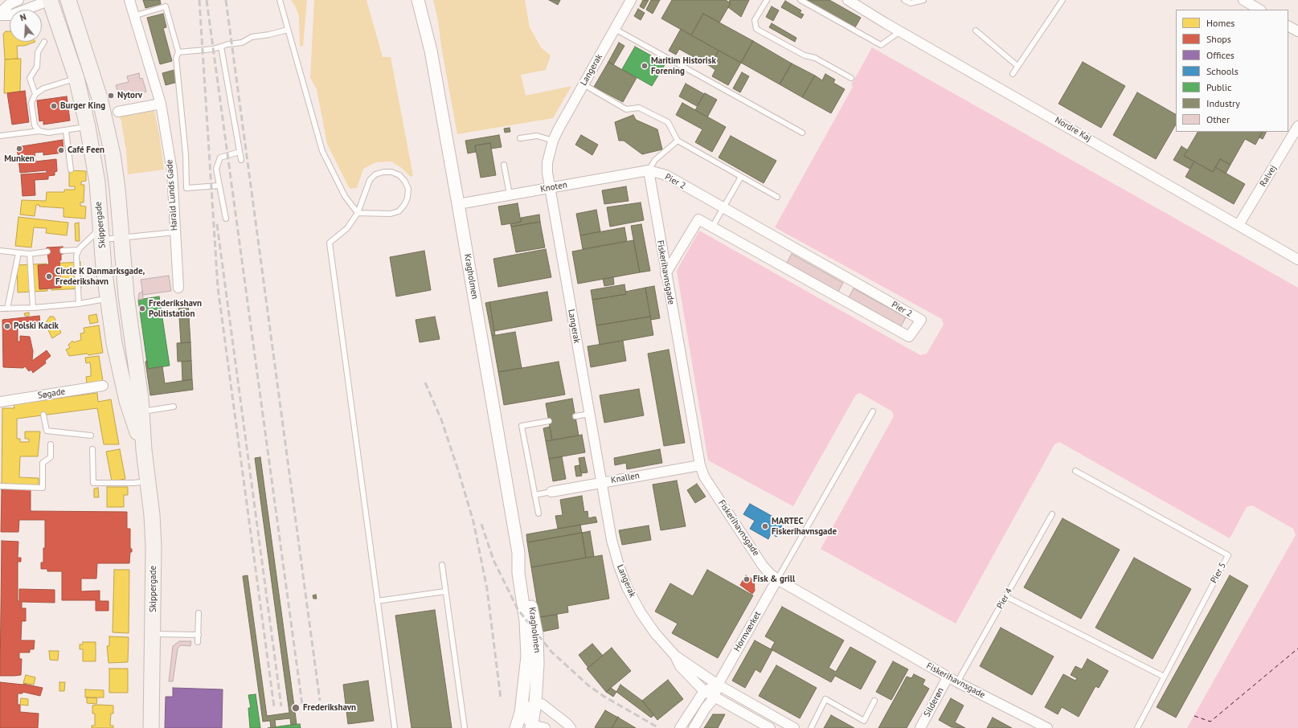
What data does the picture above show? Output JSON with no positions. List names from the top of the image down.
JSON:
{
  "streets": {
    "main road": ["Skippergade"],
    "street": [
      "Langerak",
      "Nordre Kaj",
      "Ralvej",
      "Pier 2",
      "Knoten",
      "Harald Lunds Gade",
      "Fiskerihavnsgade",
      "Kragholmen",
      "Søgade",
      "Knallen",
      "Hornværket",
      "Silderøn"
    ],
    "lane": ["Pier 5", "Pier 4"]
  },
  "crossings": [
    ["Langerak", "Knoten"],
    ["Langerak", "Knallen"],
    ["Langerak", "Hornværket"],
    ["Nordre Kaj", "Ralvej"],
    ["Pier 2", "Knoten"],
    ["Pier 2", "Fiskerihavnsgade"],
    ["Knoten", "Fiskerihavnsgade"],
    ["Knoten", "Kragholmen"],
    ["Fiskerihavnsgade", "Knallen"],
    ["Fiskerihavnsgade", "Pier 4"],
    ["Fiskerihavnsgade", "Hornværket"],
    ["Fiskerihavnsgade", "Silderøn"]
  ],
  "places": [
    "Maritim Historisk Forening",
    "Nytorv",
    "Burger King",
    "Munken",
    "Café Feen",
    "Circle K Danmarksgade, Frederikshavn",
    "Frederikshavn Politistation",
    "Polski Kacik",
    "MARTEC Fiskerihavnsgade",
    "Fisk & grill",
    "Frederikshavn"
  ],
  "legend": [
    "Homes",
    "Shops",
    "Offices",
    "Schools",
    "Public",
    "Industry",
    "Other"
  ],
  "north": "top"
}
